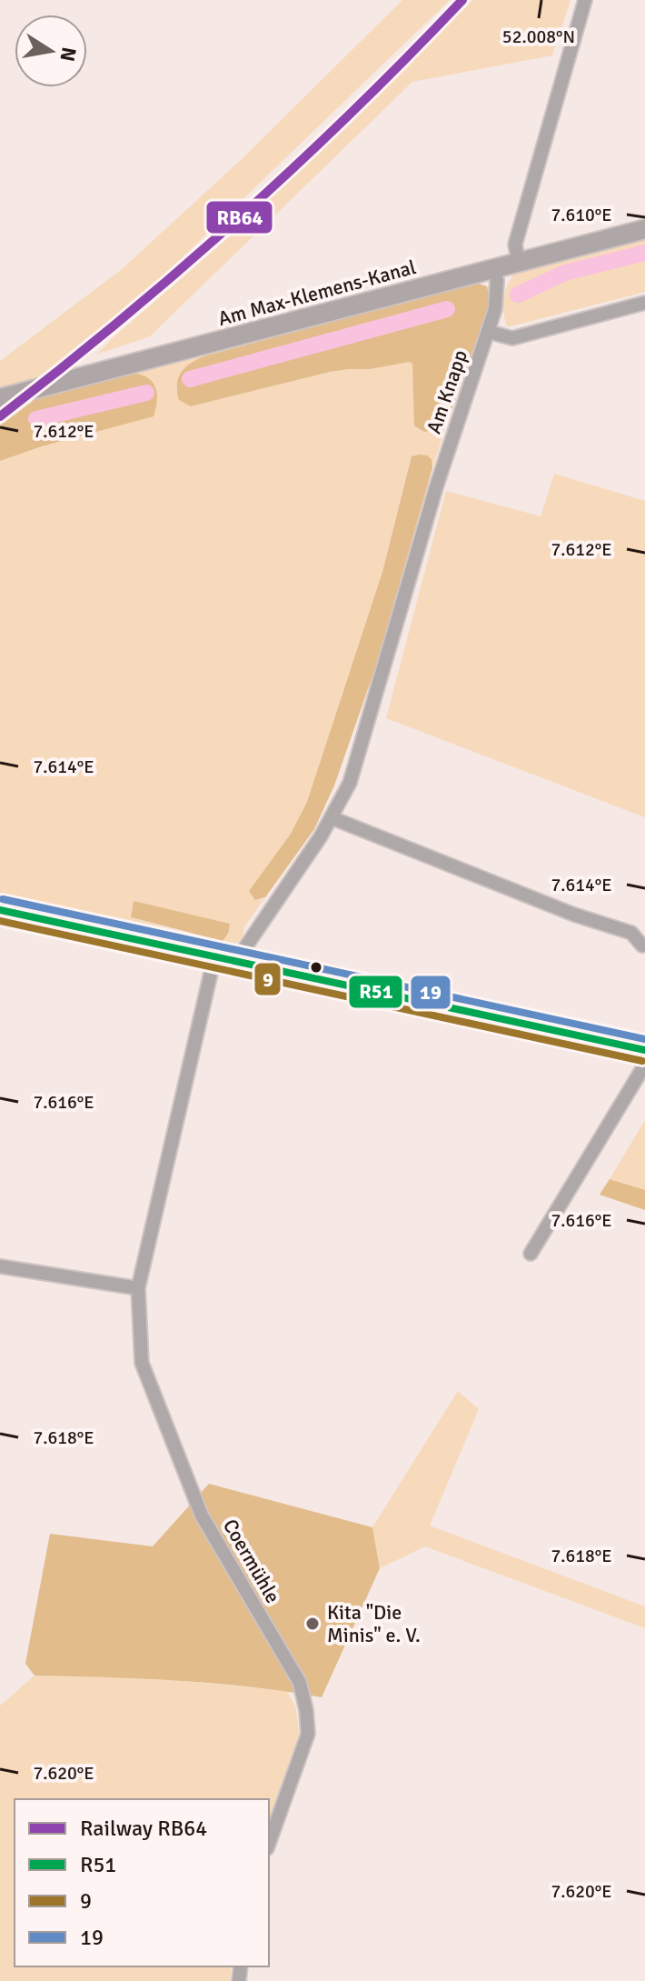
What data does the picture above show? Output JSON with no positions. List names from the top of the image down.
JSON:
{
  "streets": {
    "main road": ["Am Max-Klemens-Kanal"],
    "street": ["Am Knapp", "Coermühle"]
  },
  "crossings": [
    ["Am Max-Klemens-Kanal", "Am Knapp"]
  ],
  "places": ["Kita \"Die Minis\" e. V."],
  "lines": [
    "rail line RB64",
    "transit line 19",
    "transit line R51",
    "transit line 9"
  ],
  "legend": [
    "Railway RB64",
    "R51",
    "9",
    "19"
  ],
  "north": "right",
  "coordinates": [
    "52.008°N",
    "7.610°E",
    "7.612°E",
    "7.614°E",
    "7.616°E",
    "7.618°E",
    "7.620°E"
  ]
}
